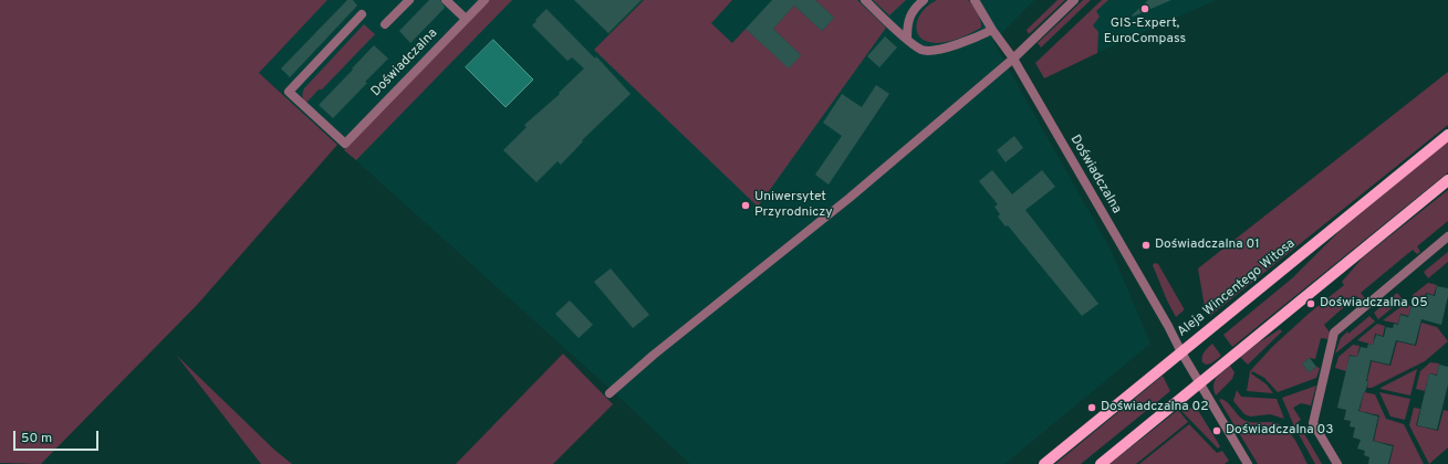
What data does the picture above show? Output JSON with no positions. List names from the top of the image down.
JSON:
{
  "streets": {
    "main road": ["Aleja Wincentego Witosa"],
    "street": ["Doświadczalna"]
  },
  "crossings": [
    ["Doświadczalna", "Aleja Wincentego Witosa"]
  ],
  "places": [
    "GIS-Expert, EuroCompass",
    "Uniwersytet Przyrodniczy",
    "Doświadczalna 01",
    "Doświadczalna 05",
    "Doświadczalna 02",
    "Doświadczalna 03"
  ],
  "scale_bar": "50 m"
}
